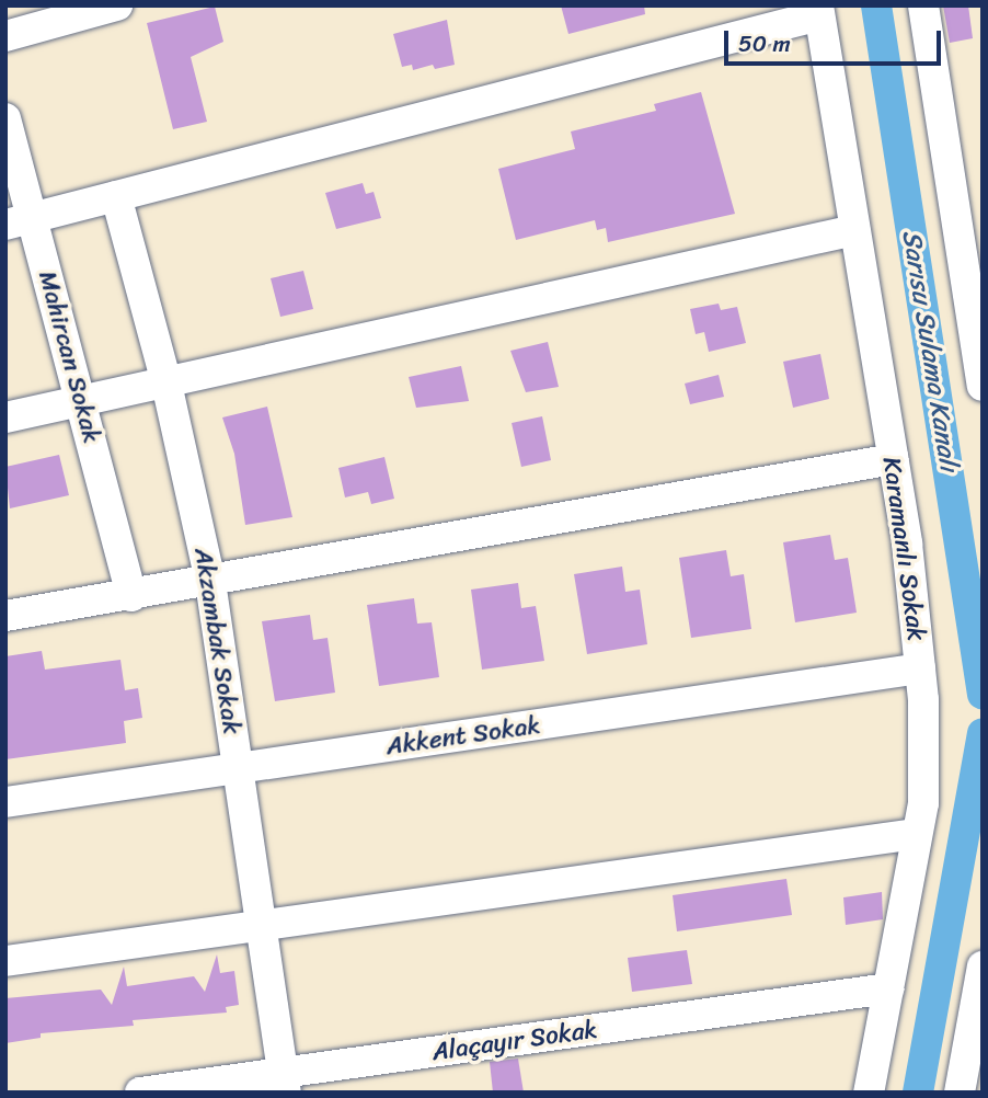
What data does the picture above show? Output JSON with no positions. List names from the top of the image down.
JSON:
{
  "streets": {
    "street": [
      "Mahircan Sokak",
      "Karamanlı Sokak",
      "Akzambak Sokak",
      "Akkent Sokak",
      "Alaçayır Sokak"
    ]
  },
  "crossings": [
    ["Karamanlı Sokak", "Akkent Sokak"],
    ["Karamanlı Sokak", "Alaçayır Sokak"],
    ["Akzambak Sokak", "Akkent Sokak"],
    ["Akzambak Sokak", "Alaçayır Sokak"]
  ],
  "water": ["Sarısu Sulama Kanalı"],
  "scale_bar": "50 m"
}
